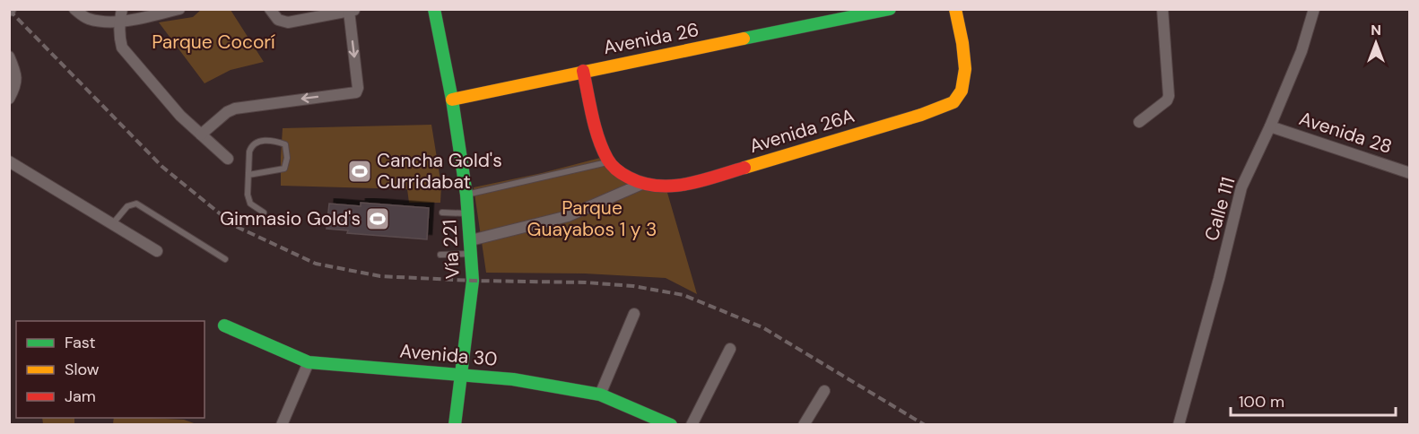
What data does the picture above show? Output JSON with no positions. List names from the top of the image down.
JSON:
{
  "streets": {
    "street": [
      "Avenida 26",
      "Avenida 26A",
      "Avenida 28",
      "Calle 111",
      "Vía 221",
      "Avenida 30"
    ]
  },
  "crossings": [
    ["Avenida 26", "Vía 221"],
    ["Avenida 28", "Calle 111"],
    ["Vía 221", "Avenida 30"]
  ],
  "parks": ["Parque Cocorí", "Parque Guayabos 1 y 3"],
  "places": {
    "sports": ["Cancha Gold's Curridabat", "Gimnasio Gold's"]
  },
  "legend": ["Fast", "Slow", "Jam"],
  "scale_bar": "100 m",
  "north": "top"
}
